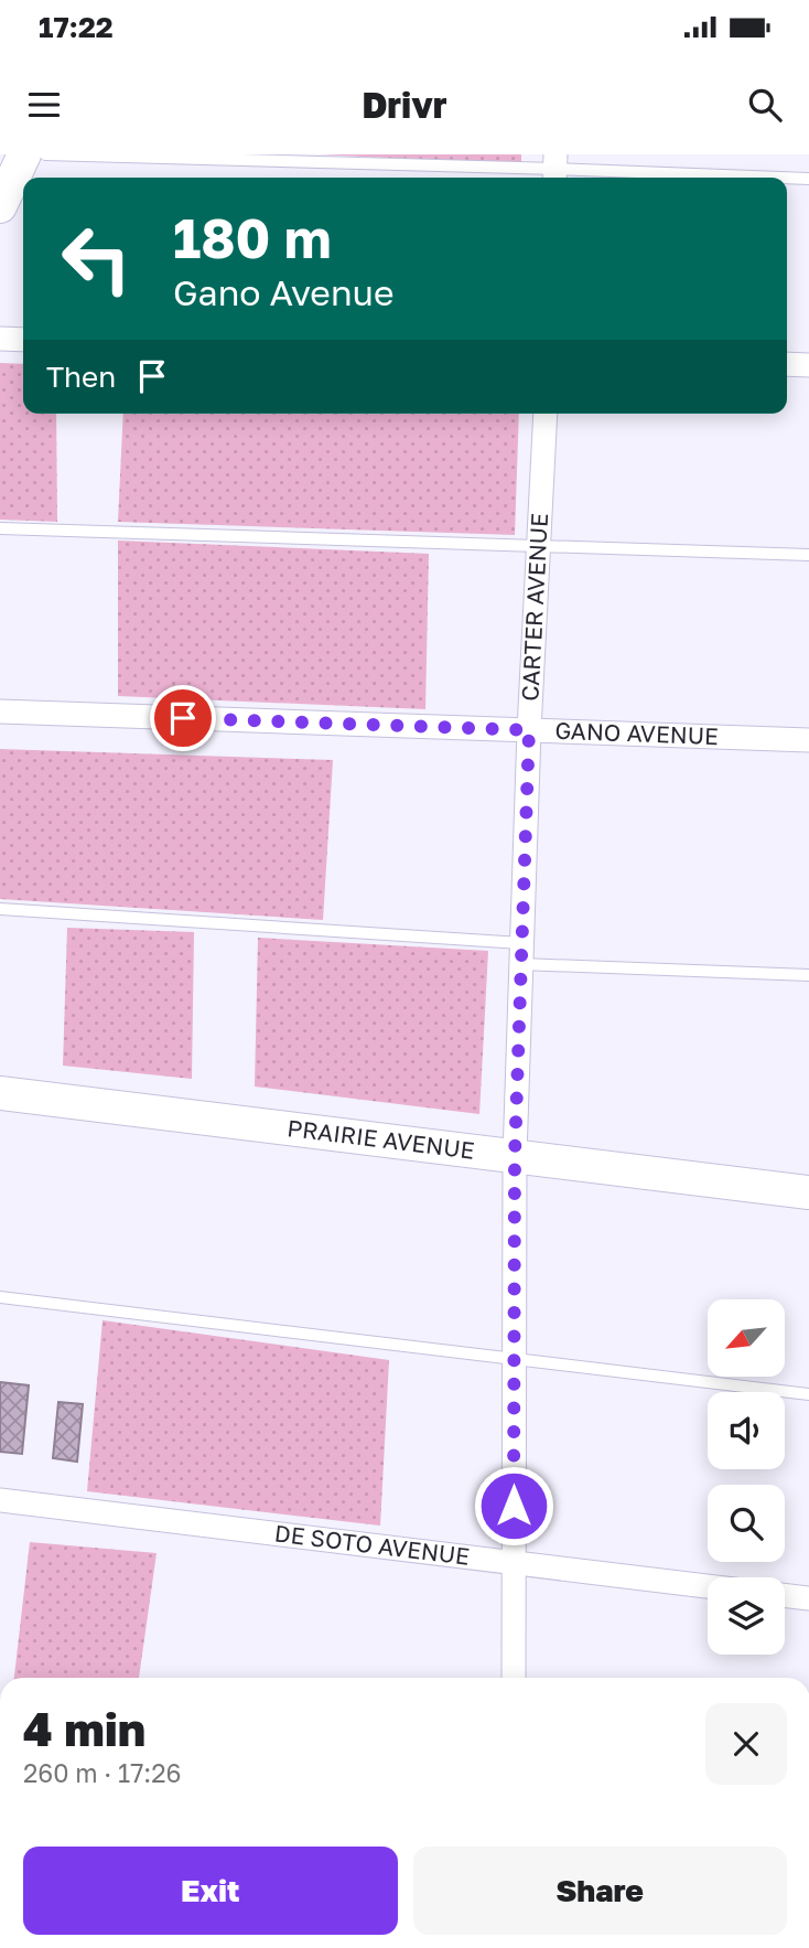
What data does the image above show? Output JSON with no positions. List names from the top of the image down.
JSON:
{
  "streets": {
    "street": [
      "CARTER AVENUE",
      "GANO AVENUE",
      "PRAIRIE AVENUE",
      "DE SOTO AVENUE"
    ]
  },
  "crossings": [
    ["CARTER AVENUE", "GANO AVENUE"],
    ["CARTER AVENUE", "PRAIRIE AVENUE"],
    ["CARTER AVENUE", "DE SOTO AVENUE"]
  ],
  "north": "bottom left",
  "page": {
    "status": "17:22",
    "header": "Drivr",
    "turn": ["180 m", "Gano Avenue"],
    "then": "Then",
    "heading": ["4 min", "260 m · 17:26"],
    "buttons": ["Exit", "Share"]
  }
}
